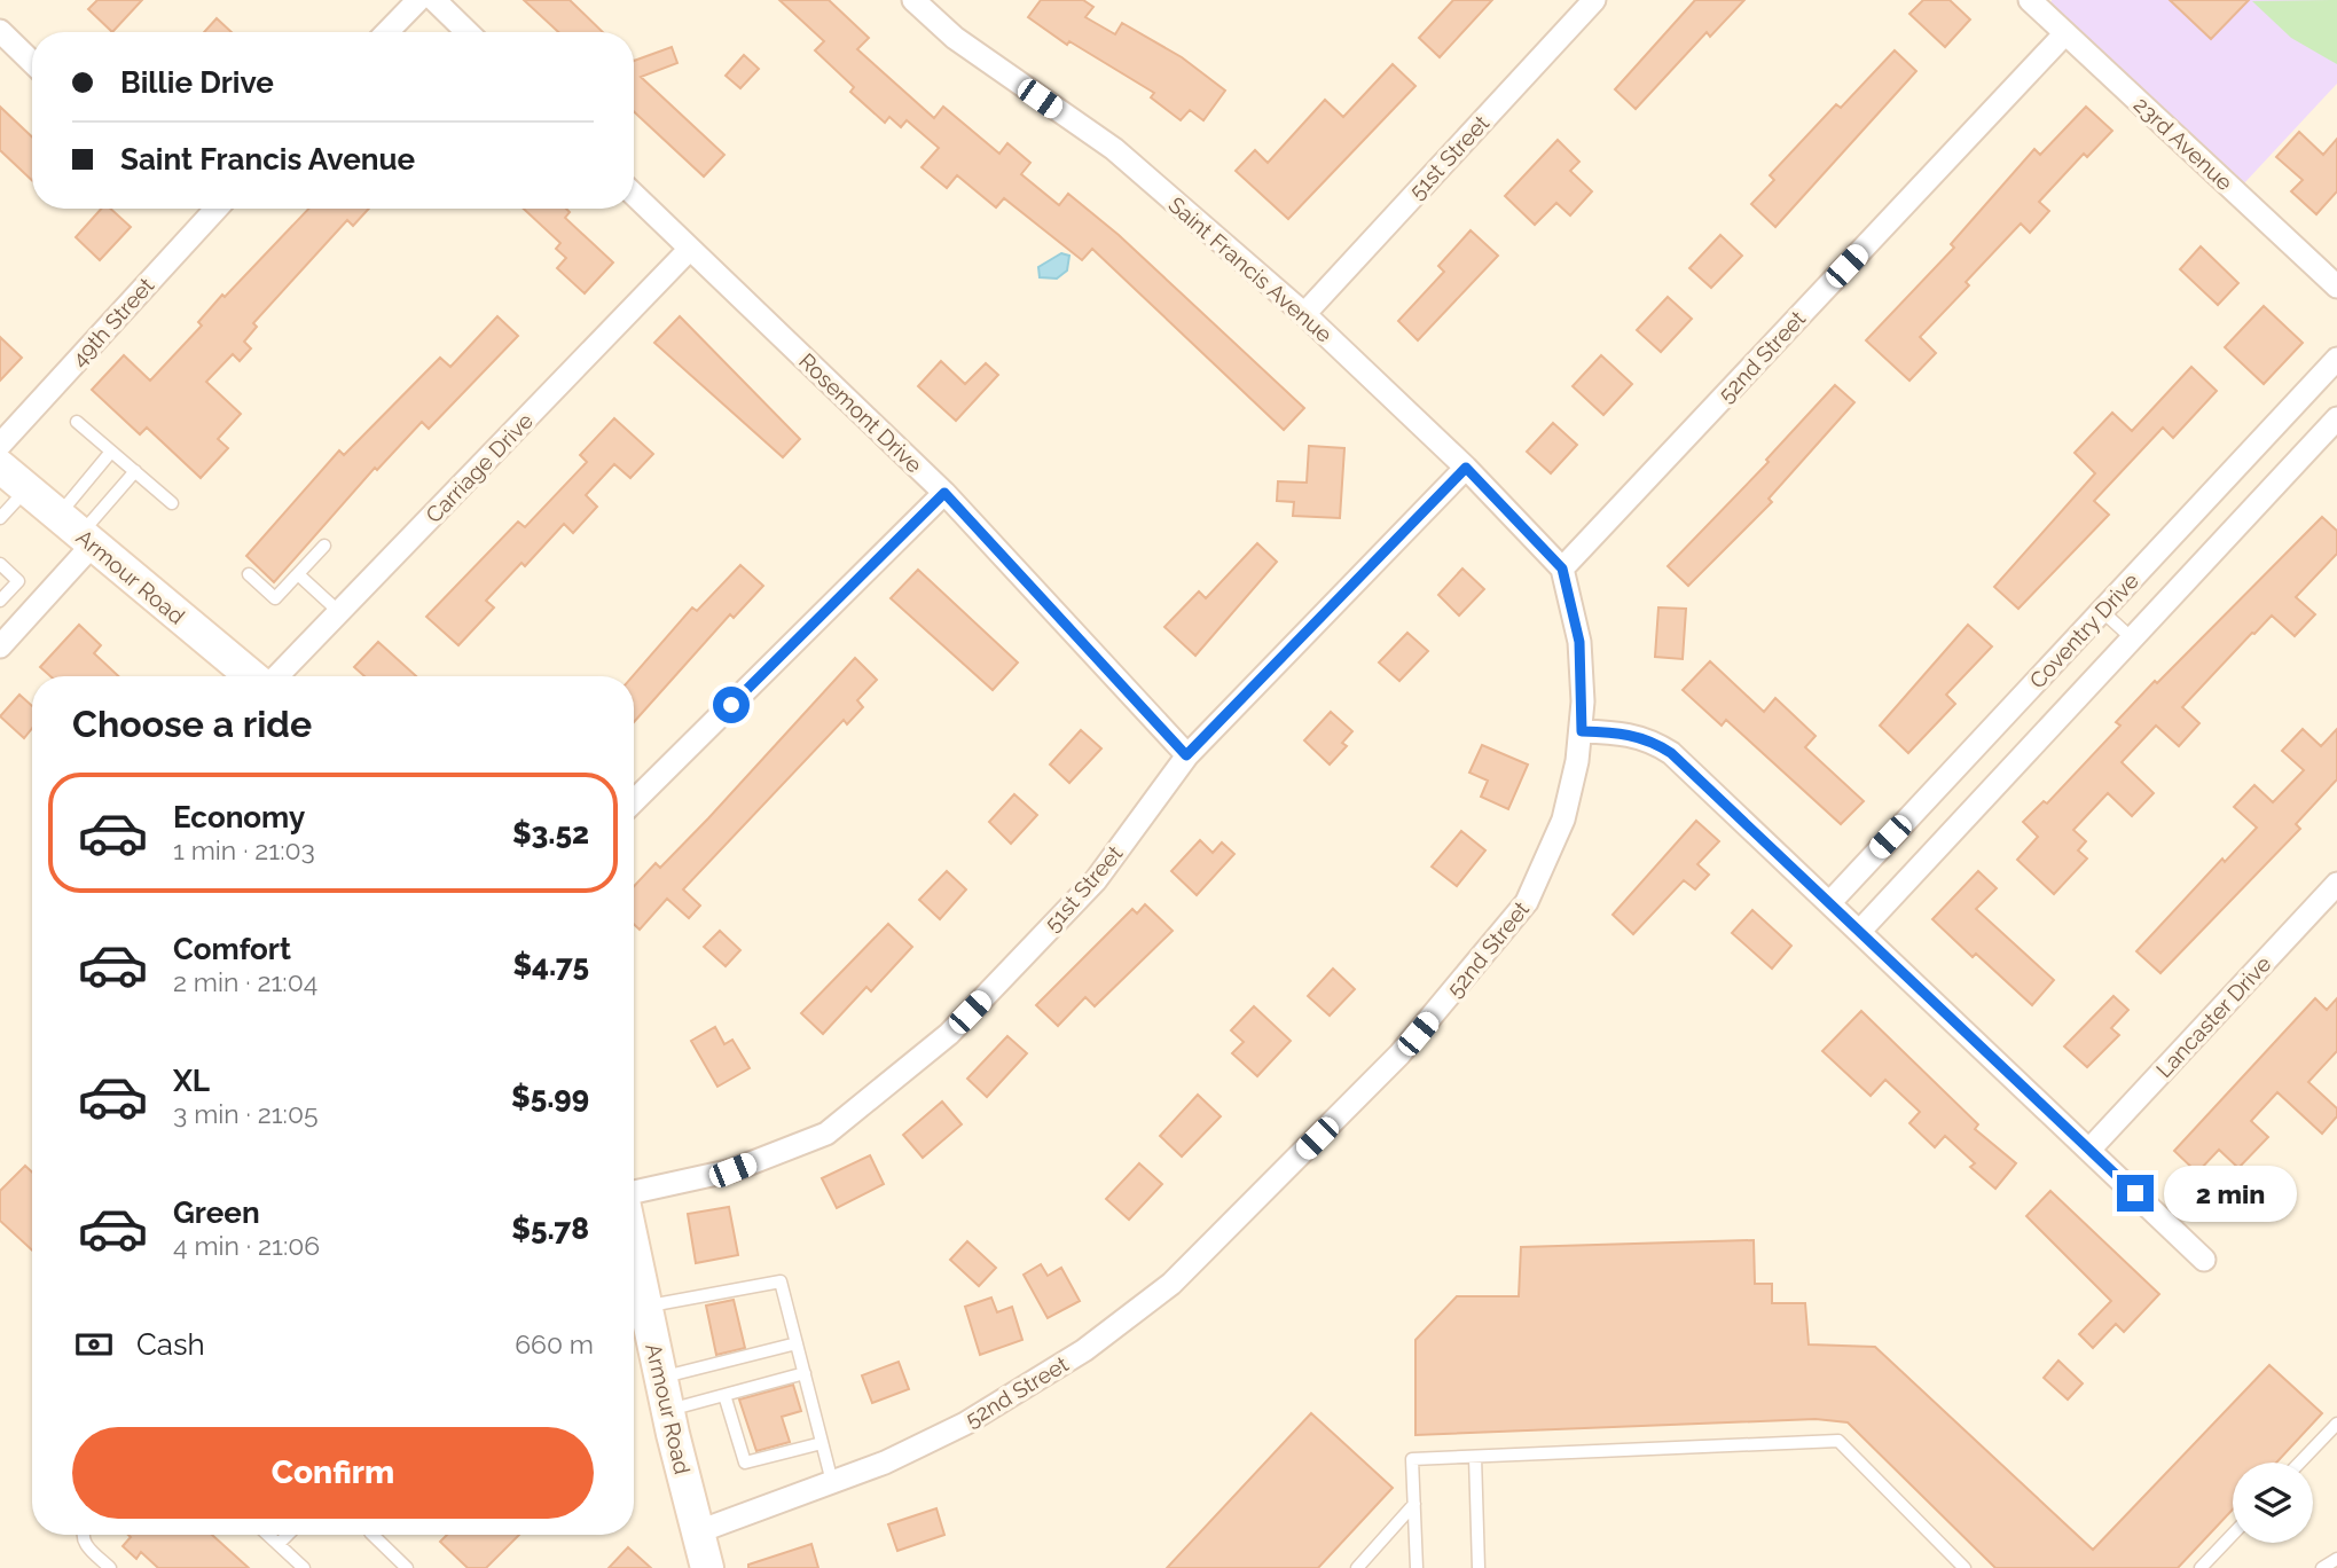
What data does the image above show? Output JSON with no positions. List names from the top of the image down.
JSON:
{
  "streets": {
    "street": [
      "23rd Avenue",
      "51st Street",
      "Saint Francis Avenue",
      "49th Street",
      "52nd Street",
      "Rosemont Drive",
      "Carriage Drive",
      "Armour Road",
      "Coventry Drive",
      "Lancaster Drive"
    ]
  },
  "crossings": [
    ["23rd Avenue", "52nd Street"],
    ["51st Street", "Saint Francis Avenue"],
    ["51st Street", "Rosemont Drive"],
    ["Saint Francis Avenue", "52nd Street"],
    ["52nd Street", "Armour Road"],
    ["Rosemont Drive", "Carriage Drive"]
  ],
  "page": {
    "banner": ["Billie Drive", "Saint Francis Avenue"],
    "heading": "Choose a ride",
    "list": [
      {
        "name": "Economy",
        "note": "1 min · 21:03",
        "value": "$3.52"
      },
      {
        "name": "Comfort",
        "note": "2 min · 21:04",
        "value": "$4.75"
      },
      {
        "name": "XL",
        "note": "3 min · 21:05",
        "value": "$5.99"
      },
      {
        "name": "Green",
        "note": "4 min · 21:06",
        "value": "$5.78"
      }
    ],
    "bubble": "2 min",
    "pay": ["Cash", "660 m"],
    "buttons": "Confirm"
  }
}
